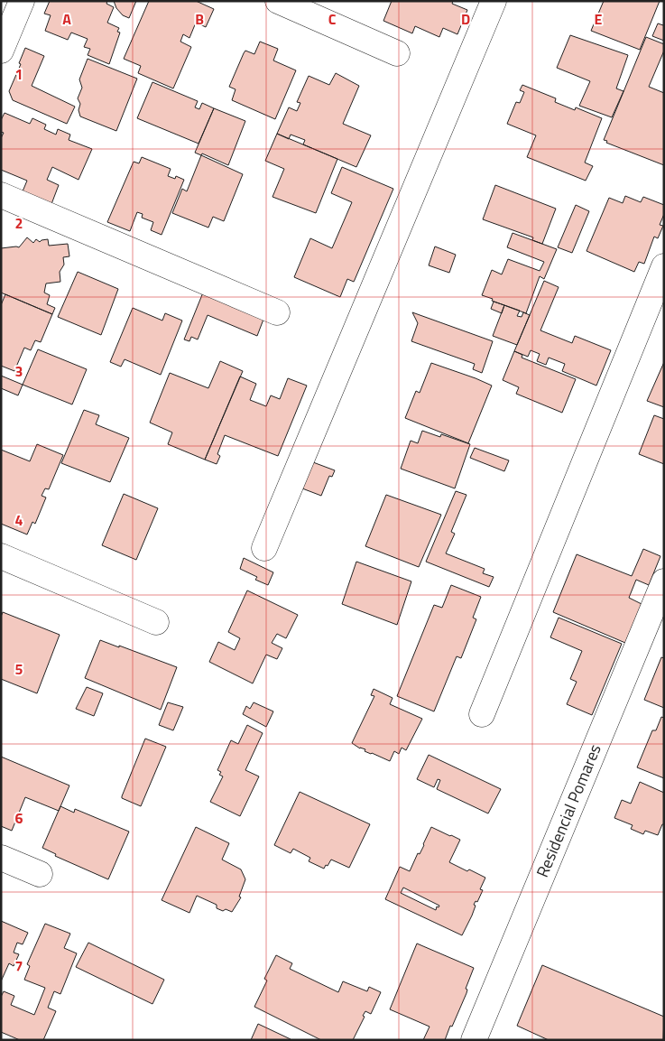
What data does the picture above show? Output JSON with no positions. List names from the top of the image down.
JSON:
{
  "streets": {
    "street": ["Residencial Pomares"]
  },
  "grid": {
    "columns": [
      "A",
      "B",
      "C",
      "D",
      "E"
    ],
    "rows": [
      "1",
      "2",
      "3",
      "4",
      "5",
      "6",
      "7"
    ]
  }
}
